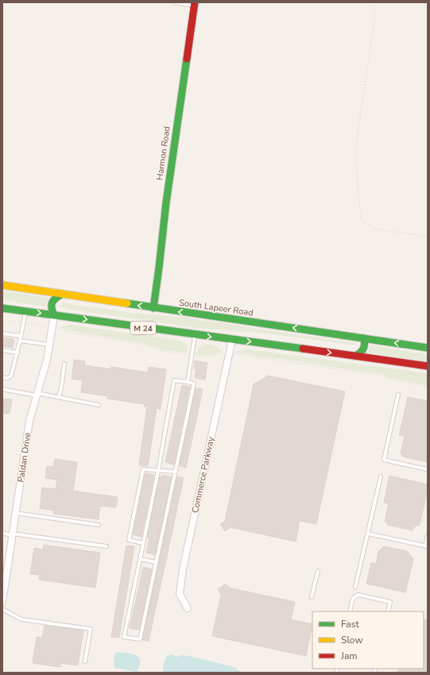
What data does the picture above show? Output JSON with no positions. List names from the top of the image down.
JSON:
{
  "streets": {
    "main road": ["Harmon Road", "South Lapeer Road", "M 24"],
    "street": ["Paldan Drive", "Commerce Parkway"]
  },
  "crossings": [
    ["Harmon Road", "South Lapeer Road"],
    ["M 24", "Paldan Drive"],
    ["M 24", "Commerce Parkway"]
  ],
  "legend": ["Fast", "Slow", "Jam"]
}
